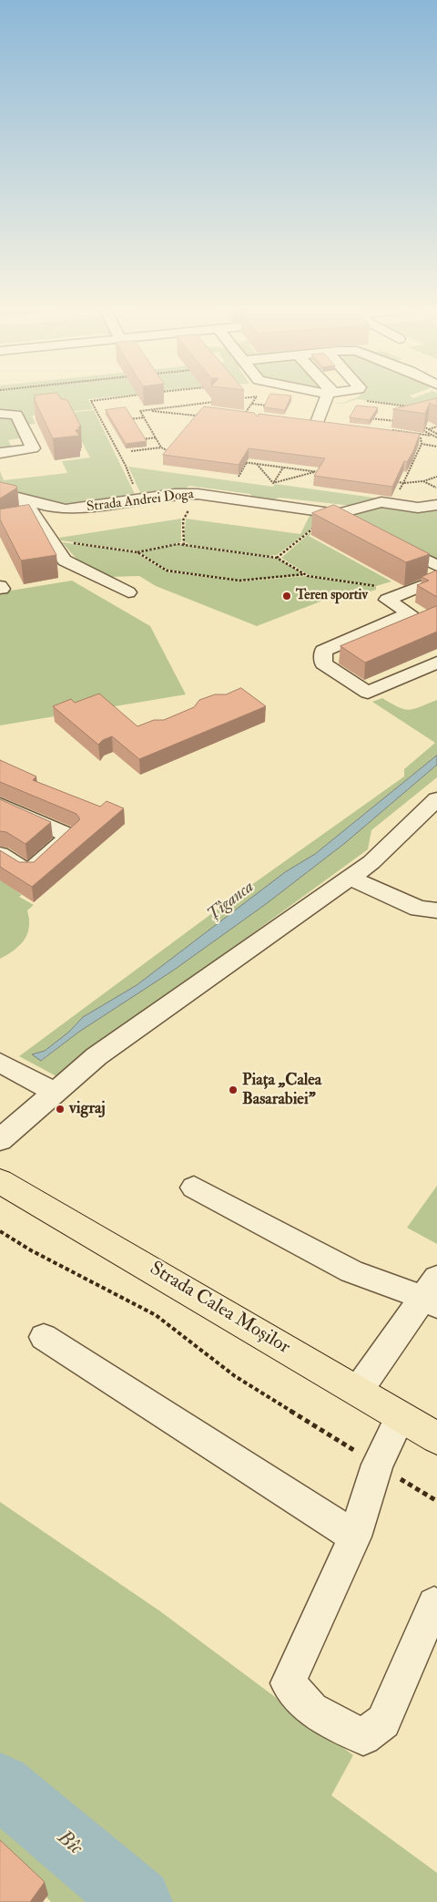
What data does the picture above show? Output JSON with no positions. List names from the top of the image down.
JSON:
{
  "streets": {
    "main road": ["Strada Calea Moșilor"],
    "street": ["Strada Andrei Doga"]
  },
  "water": ["Țîganca", "Bîc"],
  "places": ["Teren sportiv", "Piața „Calea Basarabiei”", "vigraj"]
}
